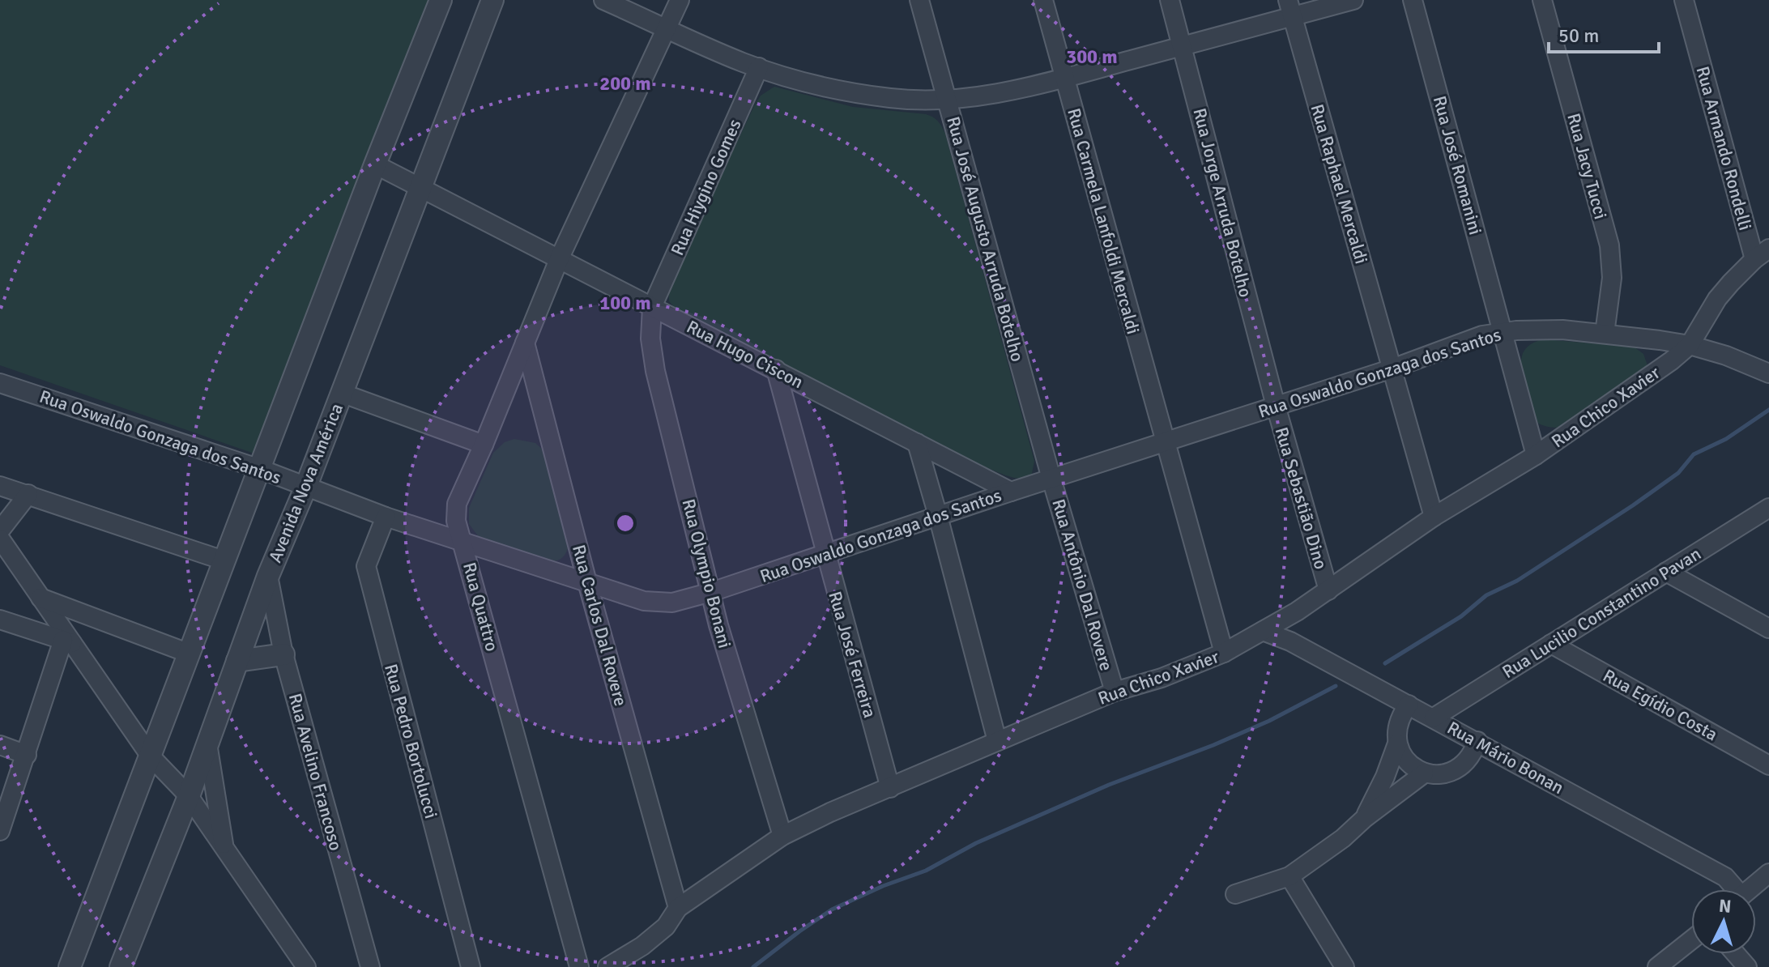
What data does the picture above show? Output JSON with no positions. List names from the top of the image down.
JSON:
{
  "streets": {
    "street": [
      "Rua Armando Rondelli",
      "Rua José Romanini",
      "Rua Jacy Tucci",
      "Rua Raphael Mercaldi",
      "Rua Hiygino Gomes",
      "Rua Jorge Arruda Botelho",
      "Rua Carmela Lanfoldi Mercaldi",
      "Rua José Augusto Arruda Botelho",
      "Rua Hugo Ciscon",
      "Rua Oswaldo Gonzaga dos Santos",
      "Rua Chico Xavier",
      "Avenida Nova América",
      "Rua Sebastião Dino",
      "Rua Olympio Bonani",
      "Rua Antônio Dal Rovere",
      "Rua Quattro",
      "Rua Lucilio Constantino Pavan",
      "Rua Carlos Dal Rovere",
      "Rua José Ferreira",
      "Rua Egídio Costa",
      "Rua Pedro Bortolucci",
      "Rua Mário Bonan",
      "Rua Avelino Francoso"
    ]
  },
  "crossings": [
    ["Rua Armando Rondelli", "Rua Chico Xavier"],
    ["Rua José Romanini", "Rua Oswaldo Gonzaga dos Santos"],
    ["Rua José Romanini", "Rua Chico Xavier"],
    ["Rua Jacy Tucci", "Rua Oswaldo Gonzaga dos Santos"],
    ["Rua Raphael Mercaldi", "Rua Oswaldo Gonzaga dos Santos"],
    ["Rua Raphael Mercaldi", "Rua Chico Xavier"],
    ["Rua Hiygino Gomes", "Rua Hugo Ciscon"],
    ["Rua Hiygino Gomes", "Rua Olympio Bonani"],
    ["Rua Jorge Arruda Botelho", "Rua Oswaldo Gonzaga dos Santos"],
    ["Rua Jorge Arruda Botelho", "Rua Sebastião Dino"],
    ["Rua Carmela Lanfoldi Mercaldi", "Rua Oswaldo Gonzaga dos Santos"],
    ["Rua Carmela Lanfoldi Mercaldi", "Rua Chico Xavier"],
    ["Rua José Augusto Arruda Botelho", "Rua Oswaldo Gonzaga dos Santos"],
    ["Rua José Augusto Arruda Botelho", "Rua Antônio Dal Rovere"],
    ["Rua Hugo Ciscon", "Rua Oswaldo Gonzaga dos Santos"],
    ["Rua Hugo Ciscon", "Avenida Nova América"],
    ["Rua Hugo Ciscon", "Rua Olympio Bonani"],
    ["Rua Hugo Ciscon", "Rua Quattro"],
    ["Rua Hugo Ciscon", "Rua José Ferreira"],
    ["Rua Oswaldo Gonzaga dos Santos", "Rua Chico Xavier"],
    ["Rua Oswaldo Gonzaga dos Santos", "Avenida Nova América"],
    ["Rua Oswaldo Gonzaga dos Santos", "Rua Sebastião Dino"],
    ["Rua Oswaldo Gonzaga dos Santos", "Rua Olympio Bonani"],
    ["Rua Oswaldo Gonzaga dos Santos", "Rua Antônio Dal Rovere"],
    ["Rua Oswaldo Gonzaga dos Santos", "Rua Quattro"],
    ["Rua Oswaldo Gonzaga dos Santos", "Rua Carlos Dal Rovere"],
    ["Rua Oswaldo Gonzaga dos Santos", "Rua José Ferreira"],
    ["Rua Oswaldo Gonzaga dos Santos", "Rua Pedro Bortolucci"],
    ["Rua Chico Xavier", "Rua Sebastião Dino"],
    ["Rua Chico Xavier", "Rua Olympio Bonani"],
    ["Rua Chico Xavier", "Rua Antônio Dal Rovere"],
    ["Rua Chico Xavier", "Rua Carlos Dal Rovere"],
    ["Rua Chico Xavier", "Rua José Ferreira"],
    ["Rua Chico Xavier", "Rua Mário Bonan"],
    ["Avenida Nova América", "Rua Avelino Francoso"],
    ["Rua Quattro", "Rua Carlos Dal Rovere"],
    ["Rua Lucilio Constantino Pavan", "Rua Egídio Costa"],
    ["Rua Lucilio Constantino Pavan", "Rua Mário Bonan"]
  ],
  "scale_bar": "50 m",
  "north": "top",
  "rings": ["300 m", "200 m", "100 m"]
}
